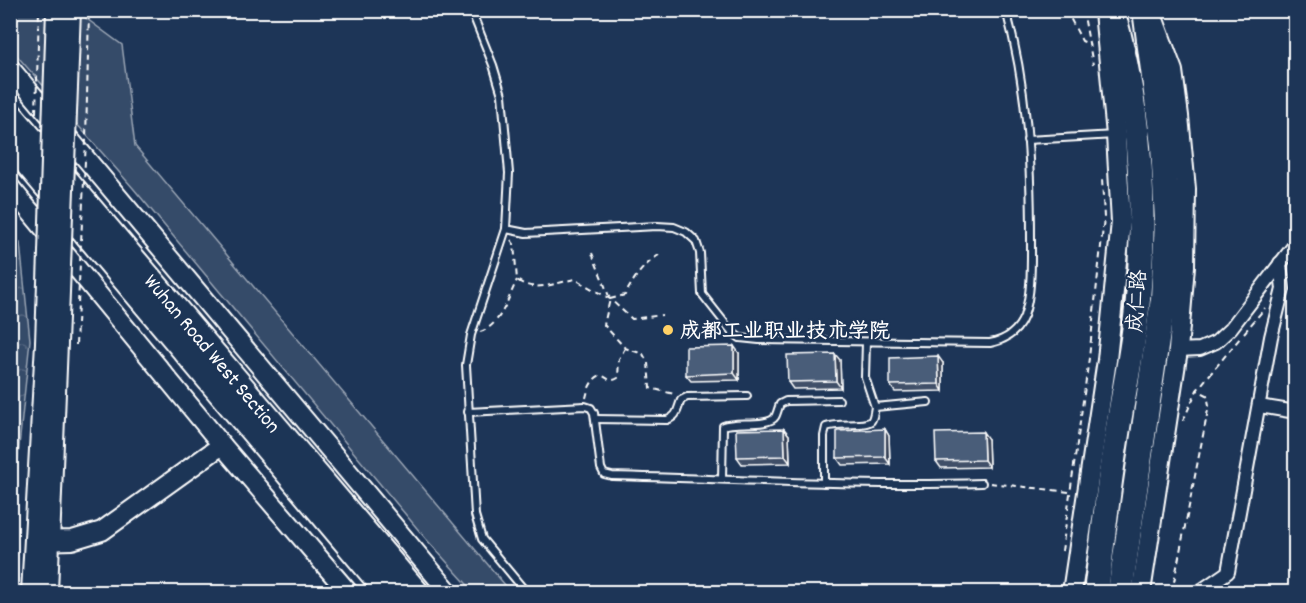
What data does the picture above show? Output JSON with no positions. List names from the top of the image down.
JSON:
{
  "streets": {
    "highway": ["成仁路", "Wuhan Road West Section"]
  },
  "places": ["成都工业职业技术学院"]
}
